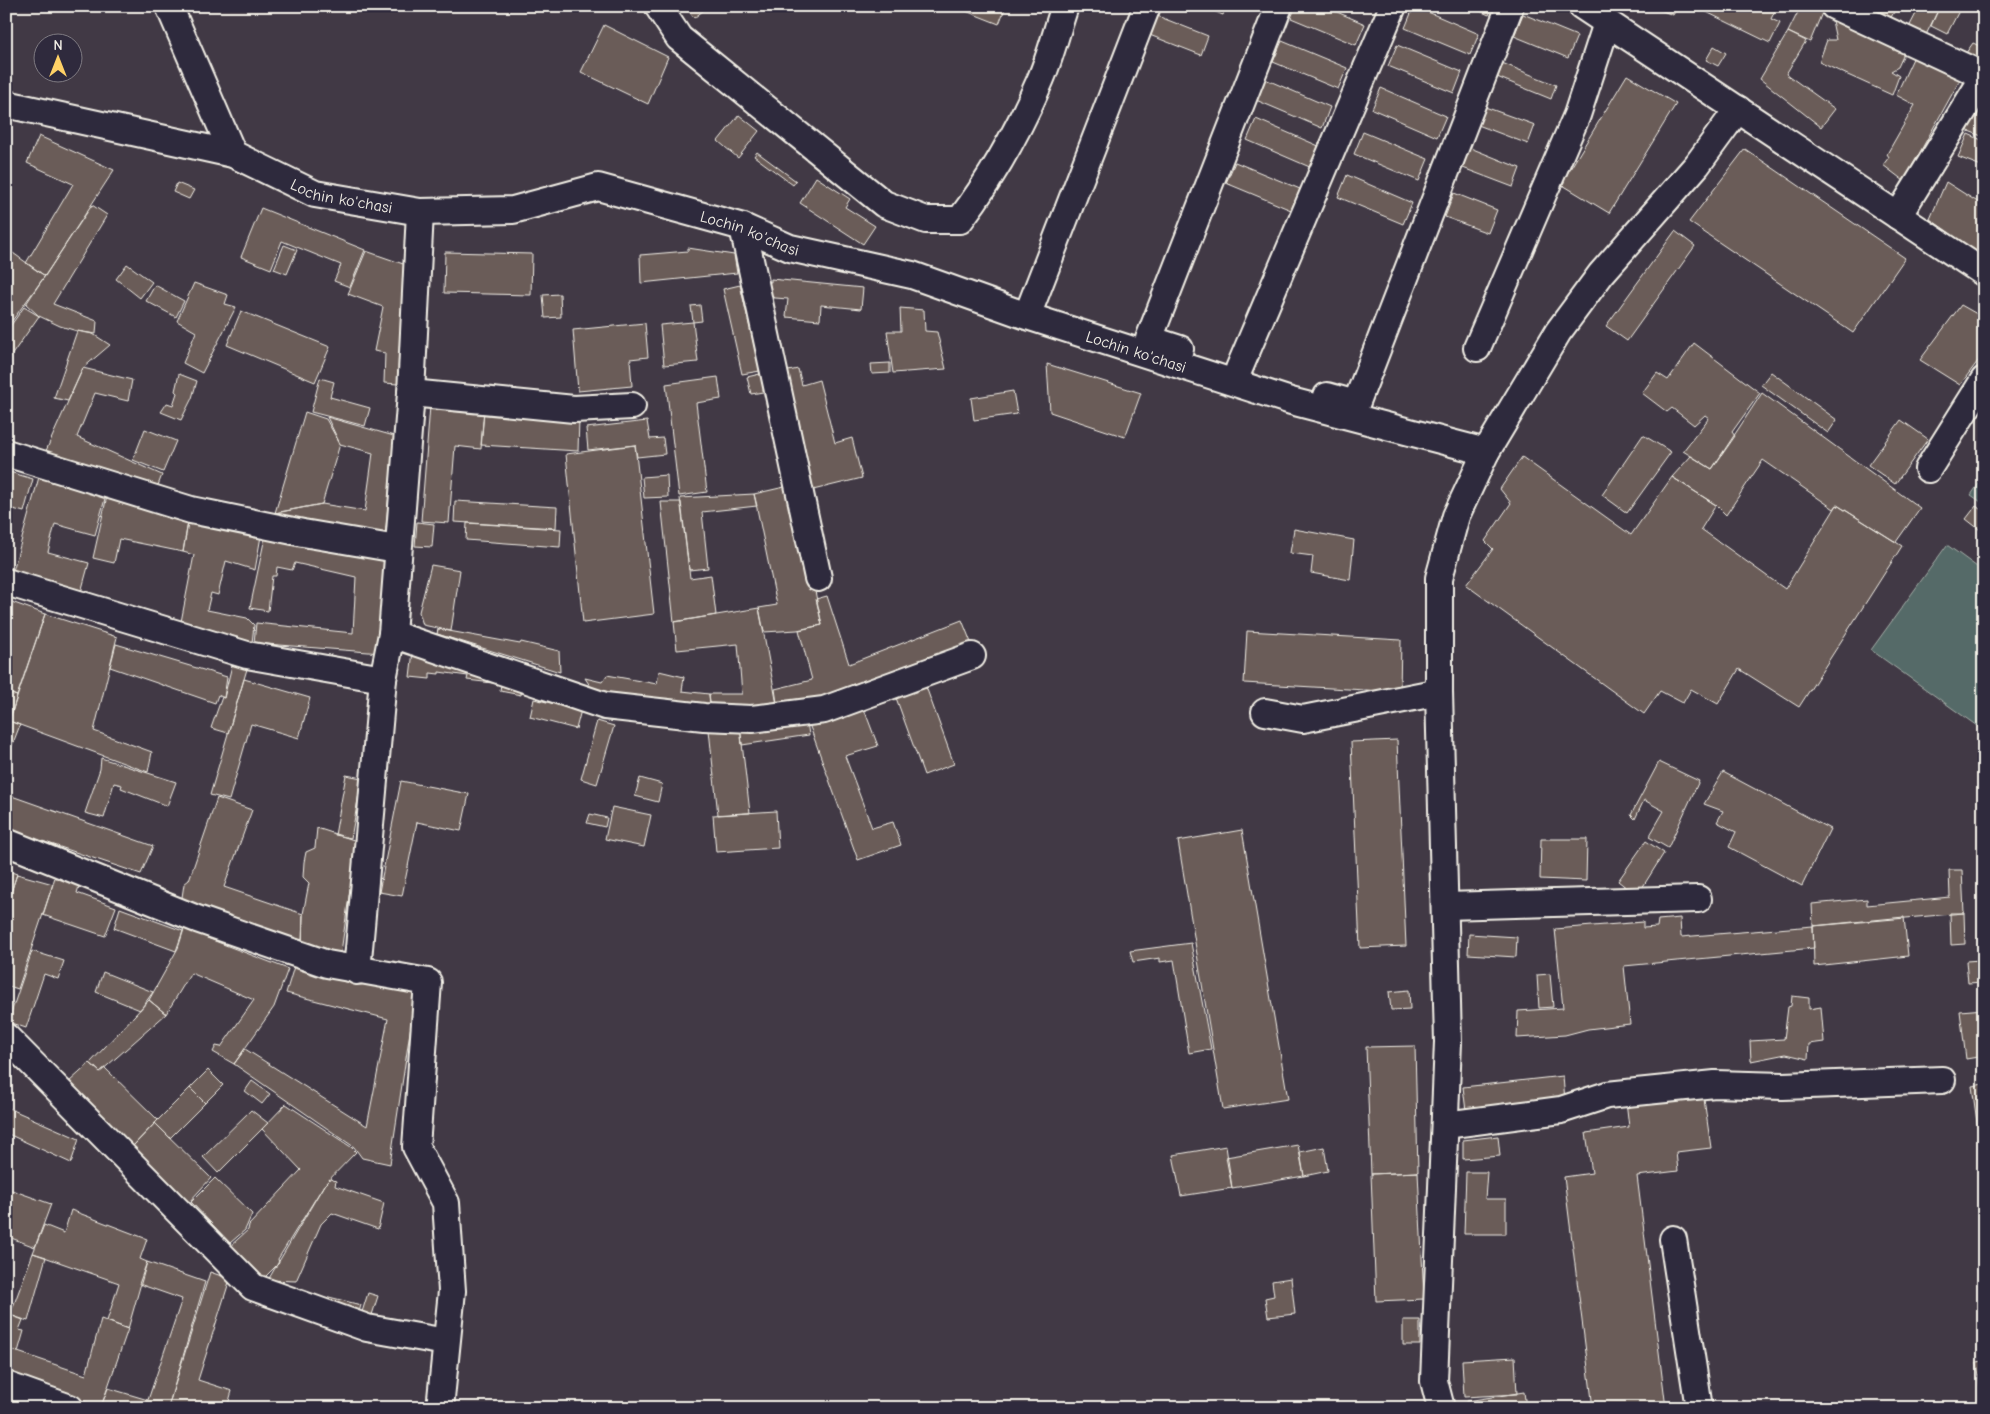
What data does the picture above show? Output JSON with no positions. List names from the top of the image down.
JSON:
{
  "streets": {
    "street": ["Lochin ko'chasi"]
  },
  "north": "top"
}
